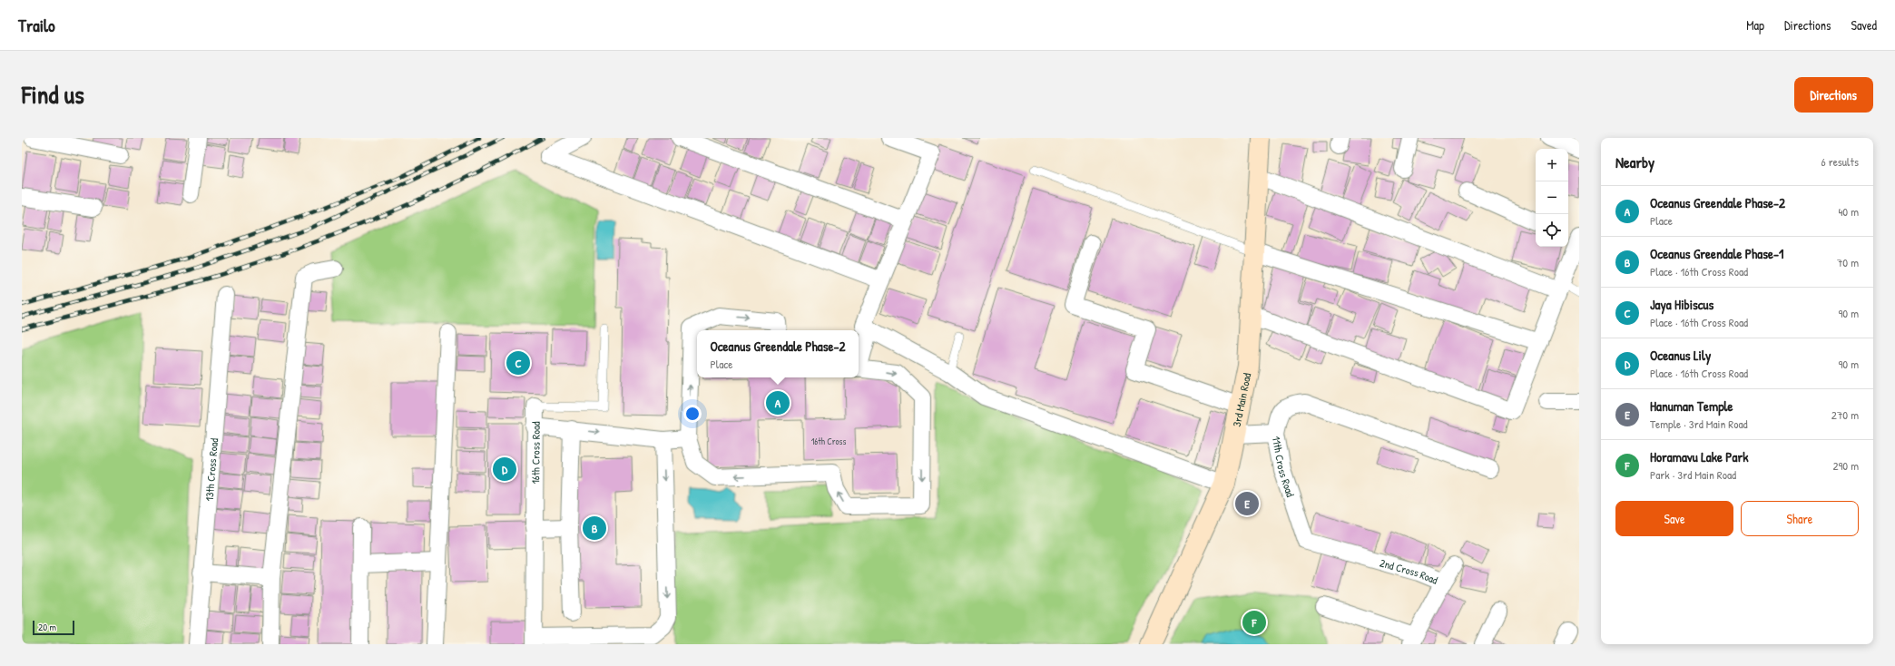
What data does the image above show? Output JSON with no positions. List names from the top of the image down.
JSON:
{
  "streets": {
    "street": [
      "3rd Main Road",
      "16th Cross Road",
      "11th Cross Road",
      "13th Cross Road",
      "2nd Cross Road"
    ]
  },
  "crossings": [
    ["3rd Main Road", "11th Cross Road"],
    ["11th Cross Road", "2nd Cross Road"]
  ],
  "house_numbers": ["16th Cross"],
  "scale_bar": "20 m",
  "page": {
    "header": "Trailo",
    "nav": ["Map", "Directions", "Saved"],
    "title": "Find us",
    "buttons": [
      "Directions",
      ["Save", "Share"]
    ],
    "heading": ["Nearby", "6 results"],
    "map_buttons": ["+", "−"],
    "list": [
      {
        "mark": "A",
        "name": "Oceanus Greendale Phase-2",
        "note": "Place",
        "value": "40 m"
      },
      {
        "mark": "B",
        "name": "Oceanus Greendale Phase-1",
        "note": "Place · 16th Cross Road",
        "value": "70 m"
      },
      {
        "mark": "C",
        "name": "Jaya Hibiscus",
        "note": "Place · 16th Cross Road",
        "value": "90 m"
      },
      {
        "mark": "D",
        "name": "Oceanus Lily",
        "note": "Place · 16th Cross Road",
        "value": "90 m"
      },
      {
        "mark": "E",
        "name": "Hanuman Temple",
        "note": "Temple · 3rd Main Road",
        "value": "270 m"
      },
      {
        "mark": "F",
        "name": "Horamavu Lake Park",
        "note": "Park · 3rd Main Road",
        "value": "290 m"
      }
    ],
    "popup": ["Oceanus Greendale Phase-2", "Place"],
    "pins": [
      "C",
      "A",
      "D",
      "E",
      "B",
      "F"
    ],
    "scale": "20 m"
  }
}
